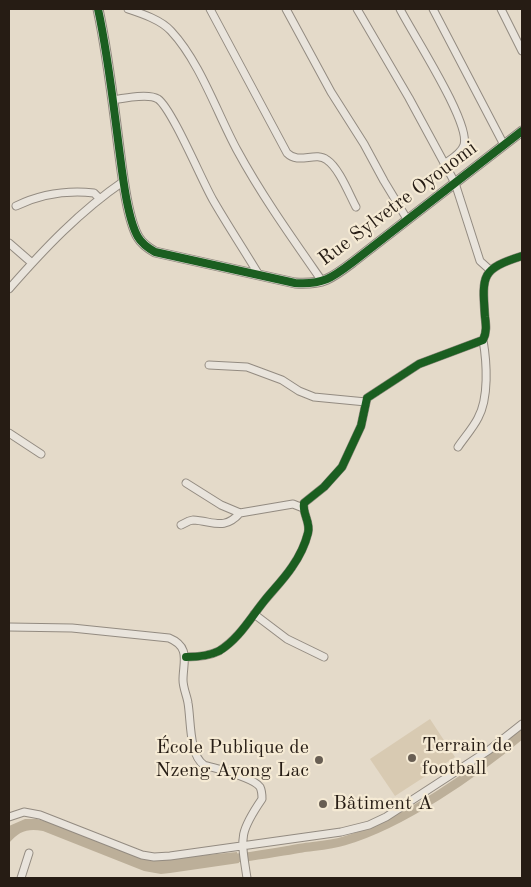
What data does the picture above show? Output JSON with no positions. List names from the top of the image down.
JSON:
{
  "streets": {
    "street": ["Rue Sylvetre Oyouomi"]
  },
  "places": ["Terrain de football", "École Publique de Nzeng Ayong Lac", "Bâtiment A"]
}
